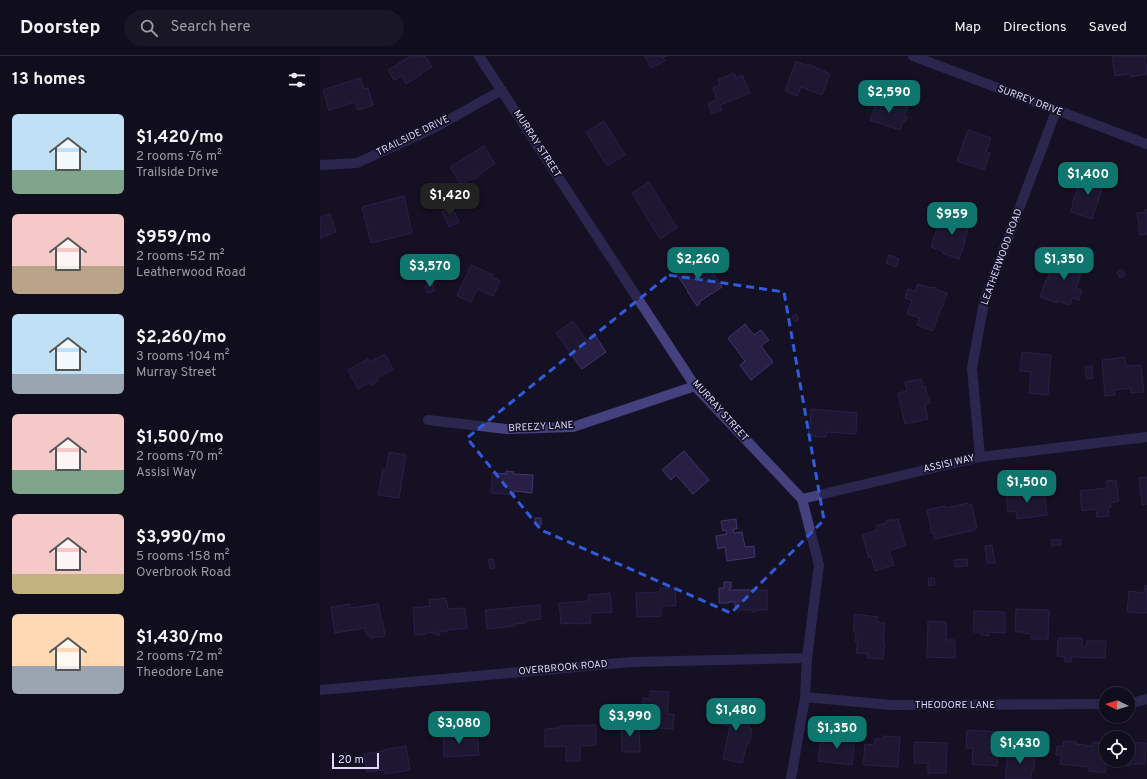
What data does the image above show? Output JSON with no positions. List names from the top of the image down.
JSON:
{
  "streets": {
    "street": [
      "SURREY DRIVE",
      "TRAILSIDE DRIVE",
      "MURRAY STREET",
      "LEATHERWOOD ROAD",
      "BREEZY LANE",
      "ASSISI WAY",
      "OVERBROOK ROAD",
      "THEODORE LANE"
    ]
  },
  "crossings": [
    ["SURREY DRIVE", "LEATHERWOOD ROAD"],
    ["TRAILSIDE DRIVE", "MURRAY STREET"],
    ["MURRAY STREET", "BREEZY LANE"],
    ["MURRAY STREET", "ASSISI WAY"],
    ["MURRAY STREET", "OVERBROOK ROAD"],
    ["MURRAY STREET", "THEODORE LANE"],
    ["LEATHERWOOD ROAD", "ASSISI WAY"]
  ],
  "scale_bar": "20 m",
  "north": "left",
  "page": {
    "header": "Doorstep",
    "search": "Search here",
    "nav": ["Map", "Directions", "Saved"],
    "heading": "13 homes",
    "price": [
      "$2,590",
      "$1,400",
      "$1,420",
      "$959",
      "$2,260",
      "$1,350",
      "$3,570",
      "$1,500",
      "$1,480",
      "$3,990",
      "$3,080",
      "$1,350",
      "$1,430"
    ],
    "list": [
      {
        "name": "$1,420/mo",
        "note": "2 rooms · 76 m² · Trailside Drive"
      },
      {
        "name": "$959/mo",
        "note": "2 rooms · 52 m² · Leatherwood Road"
      },
      {
        "name": "$2,260/mo",
        "note": "3 rooms · 104 m² · Murray Street"
      },
      {
        "name": "$1,500/mo",
        "note": "2 rooms · 70 m² · Assisi Way"
      },
      {
        "name": "$3,990/mo",
        "note": "5 rooms · 158 m² · Overbrook Road"
      },
      {
        "name": "$1,430/mo",
        "note": "2 rooms · 72 m² · Theodore Lane"
      }
    ],
    "scale": "20 m"
  }
}
